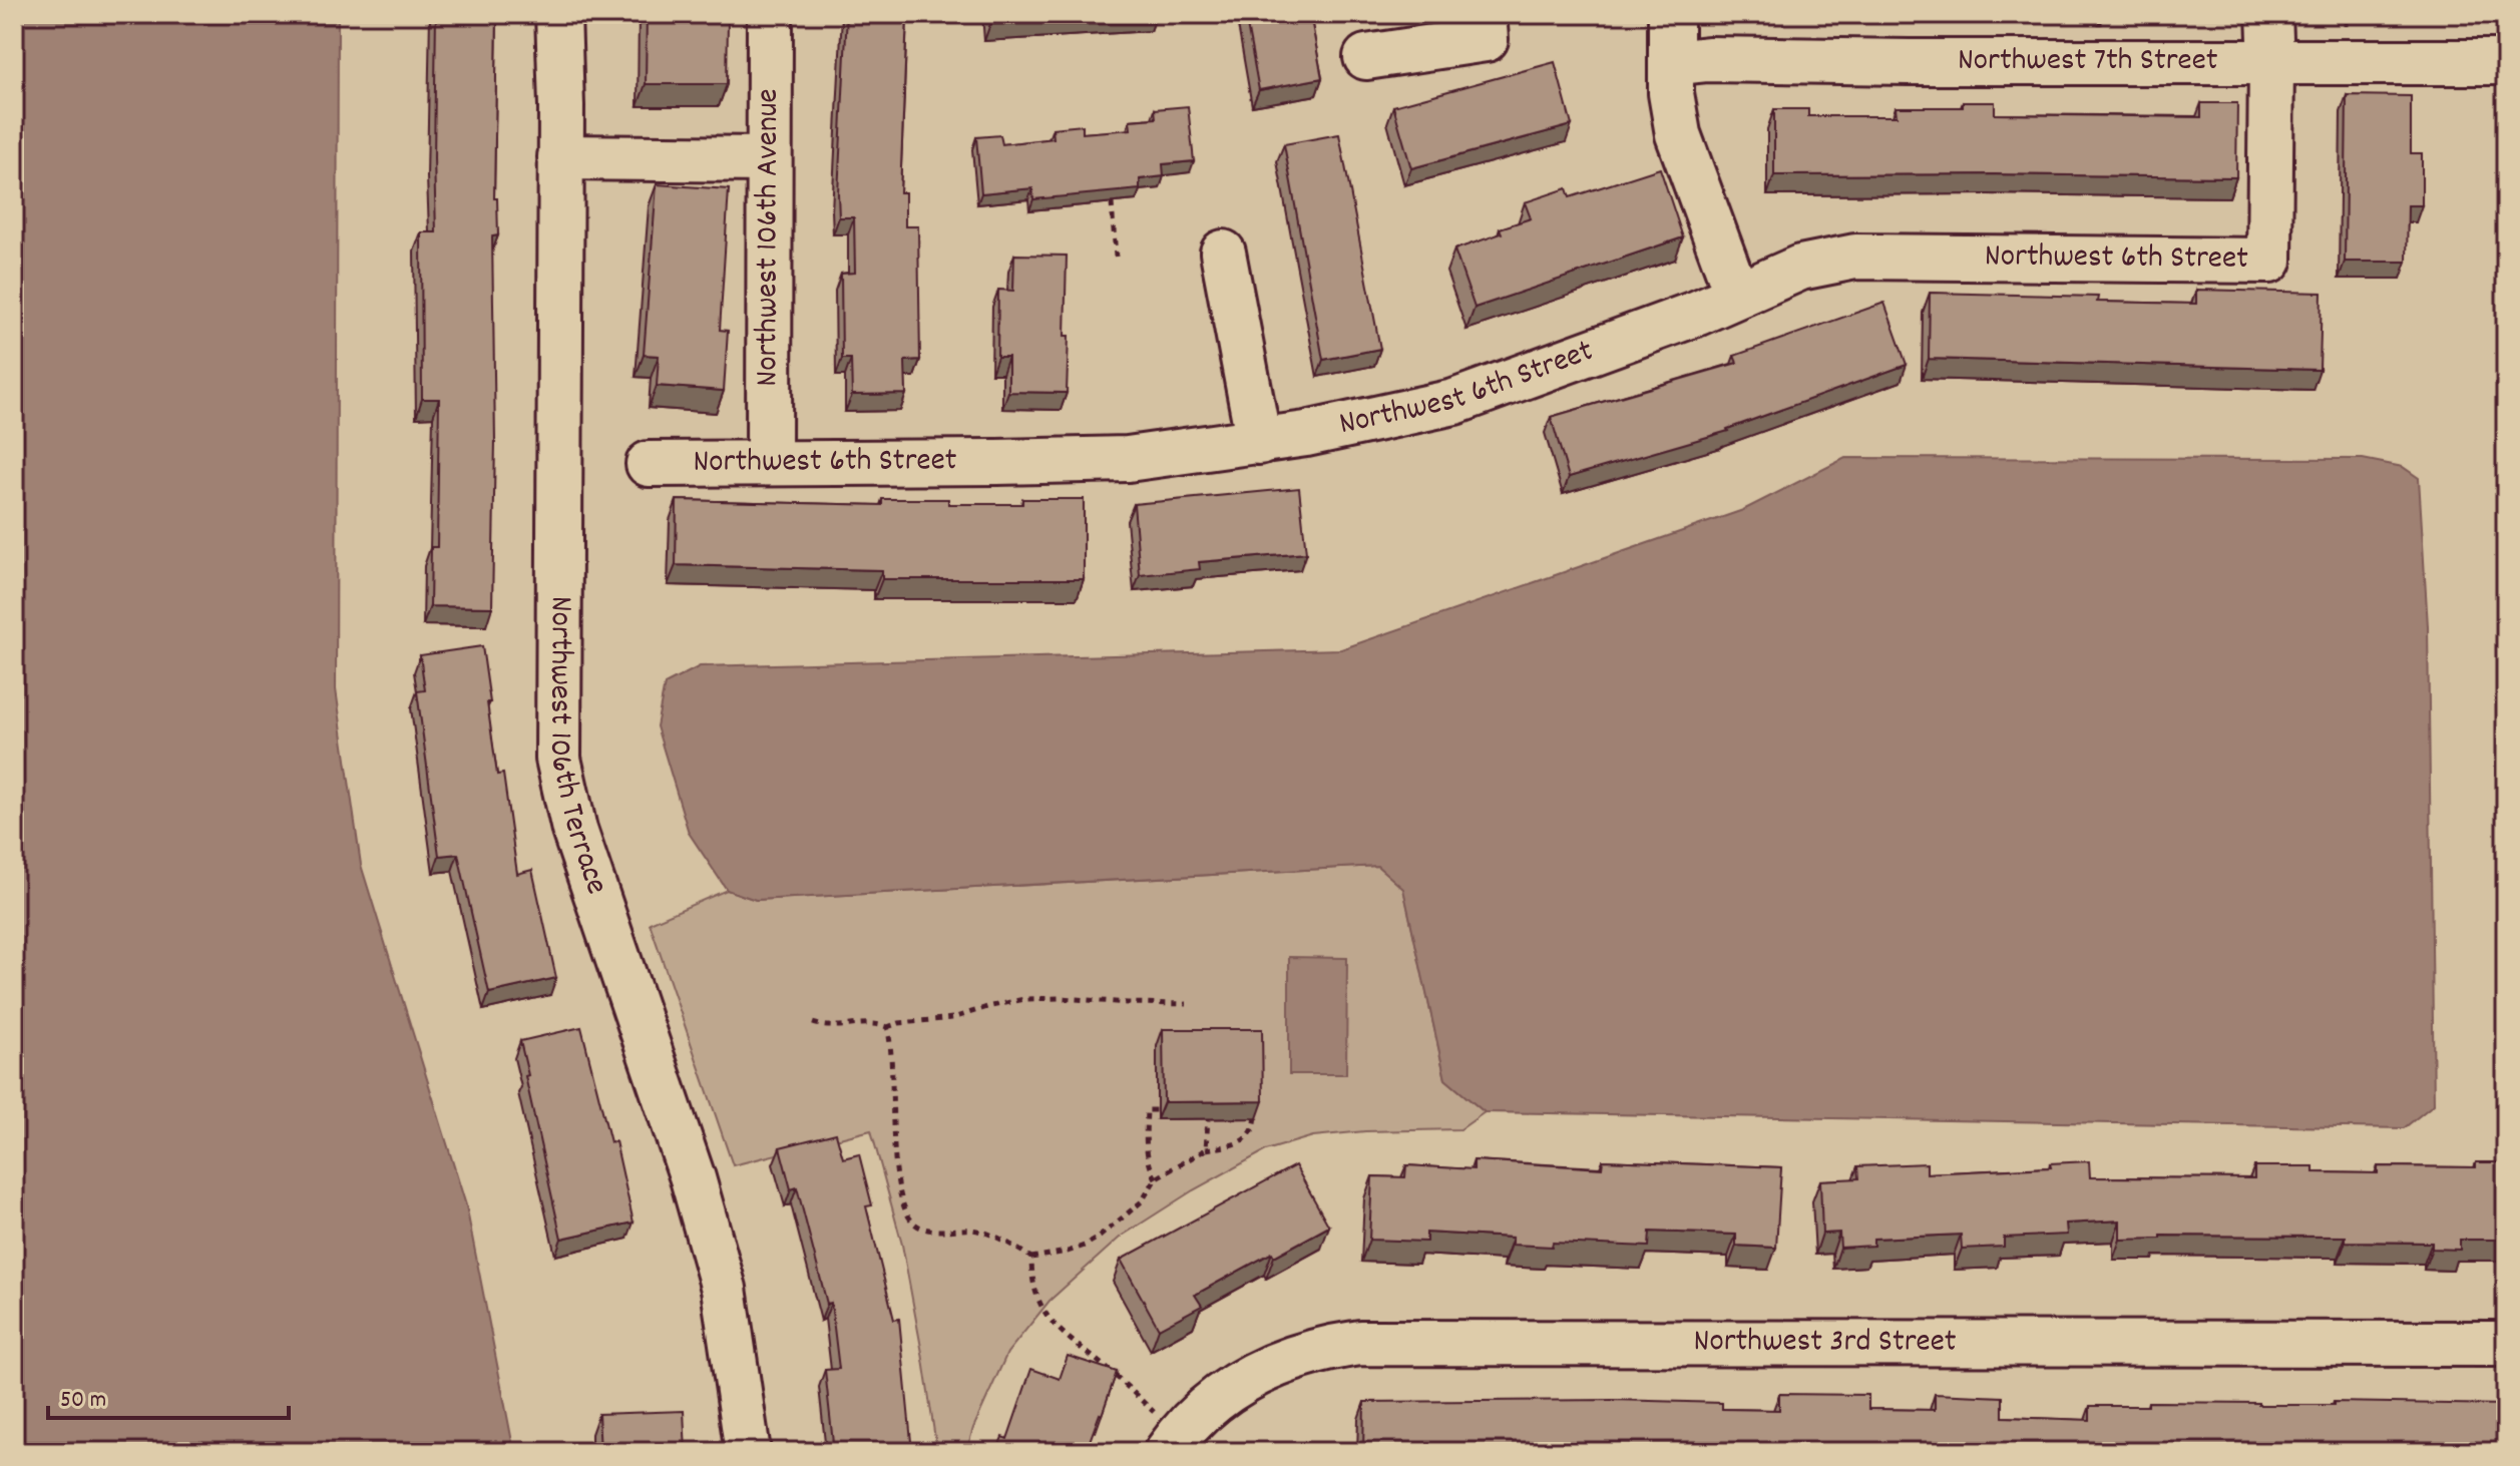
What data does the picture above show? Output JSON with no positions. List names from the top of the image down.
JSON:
{
  "streets": {
    "street": [
      "Northwest 7th Street",
      "Northwest 106th Avenue",
      "Northwest 6th Street",
      "Northwest 106th Terrace",
      "Northwest 3rd Street"
    ]
  },
  "crossings": [
    ["Northwest 7th Street", "Northwest 6th Street"],
    ["Northwest 106th Avenue", "Northwest 6th Street"]
  ],
  "scale_bar": "50 m"
}
